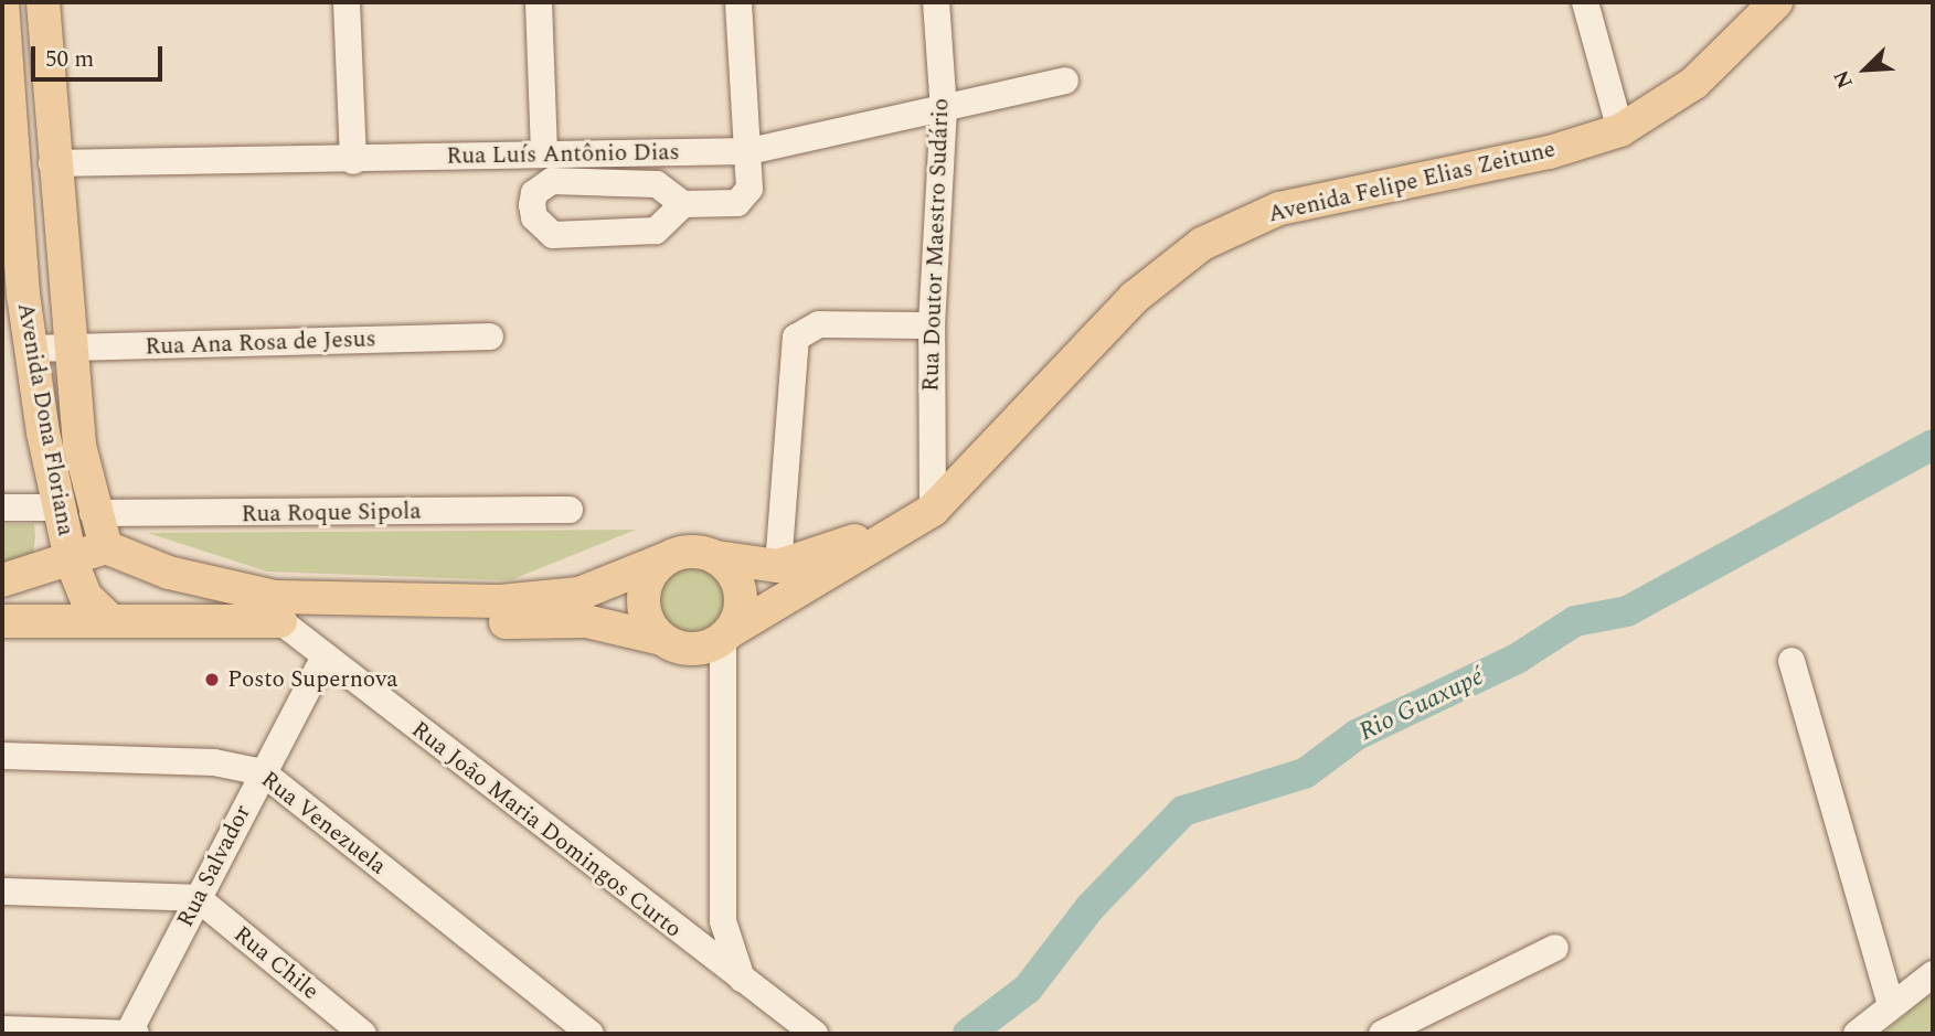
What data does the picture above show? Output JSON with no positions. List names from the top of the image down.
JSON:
{
  "streets": {
    "main road": ["Avenida Felipe Elias Zeitune", "Avenida Dona Floriana"],
    "street": [
      "Rua Luís Antônio Dias",
      "Rua Doutor Maestro Sudário",
      "Rua Ana Rosa de Jesus",
      "Rua Roque Sipola",
      "Rua Venezuela",
      "Rua João Maria Domingos Curto",
      "Rua Salvador",
      "Rua Chile"
    ]
  },
  "crossings": [
    ["Rua Luís Antônio Dias", "Rua Doutor Maestro Sudário"],
    ["Rua Luís Antônio Dias", "Avenida Dona Floriana"],
    ["Avenida Felipe Elias Zeitune", "Rua Doutor Maestro Sudário"],
    ["Rua Ana Rosa de Jesus", "Avenida Dona Floriana"],
    ["Avenida Dona Floriana", "Rua Roque Sipola"],
    ["Rua Venezuela", "Rua Salvador"],
    ["Rua João Maria Domingos Curto", "Rua Salvador"],
    ["Rua Salvador", "Rua Chile"]
  ],
  "water": ["Rio Guaxupé"],
  "places": ["Posto Supernova"],
  "scale_bar": "50 m",
  "north": "bottom left"
}
